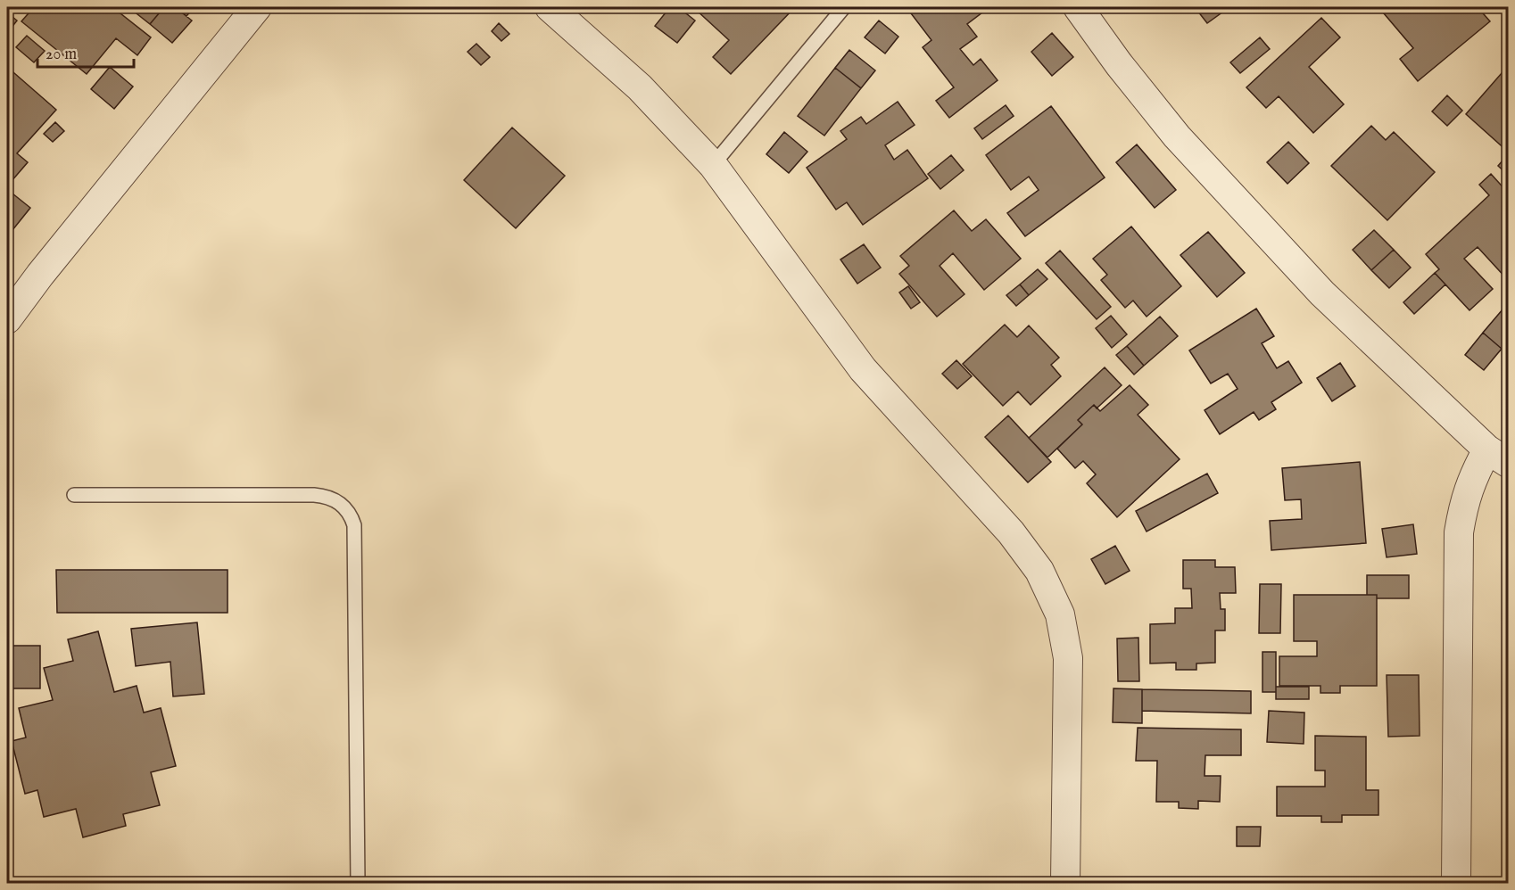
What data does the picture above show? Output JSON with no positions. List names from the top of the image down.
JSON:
{
  "scale_bar": "20 m"
}
